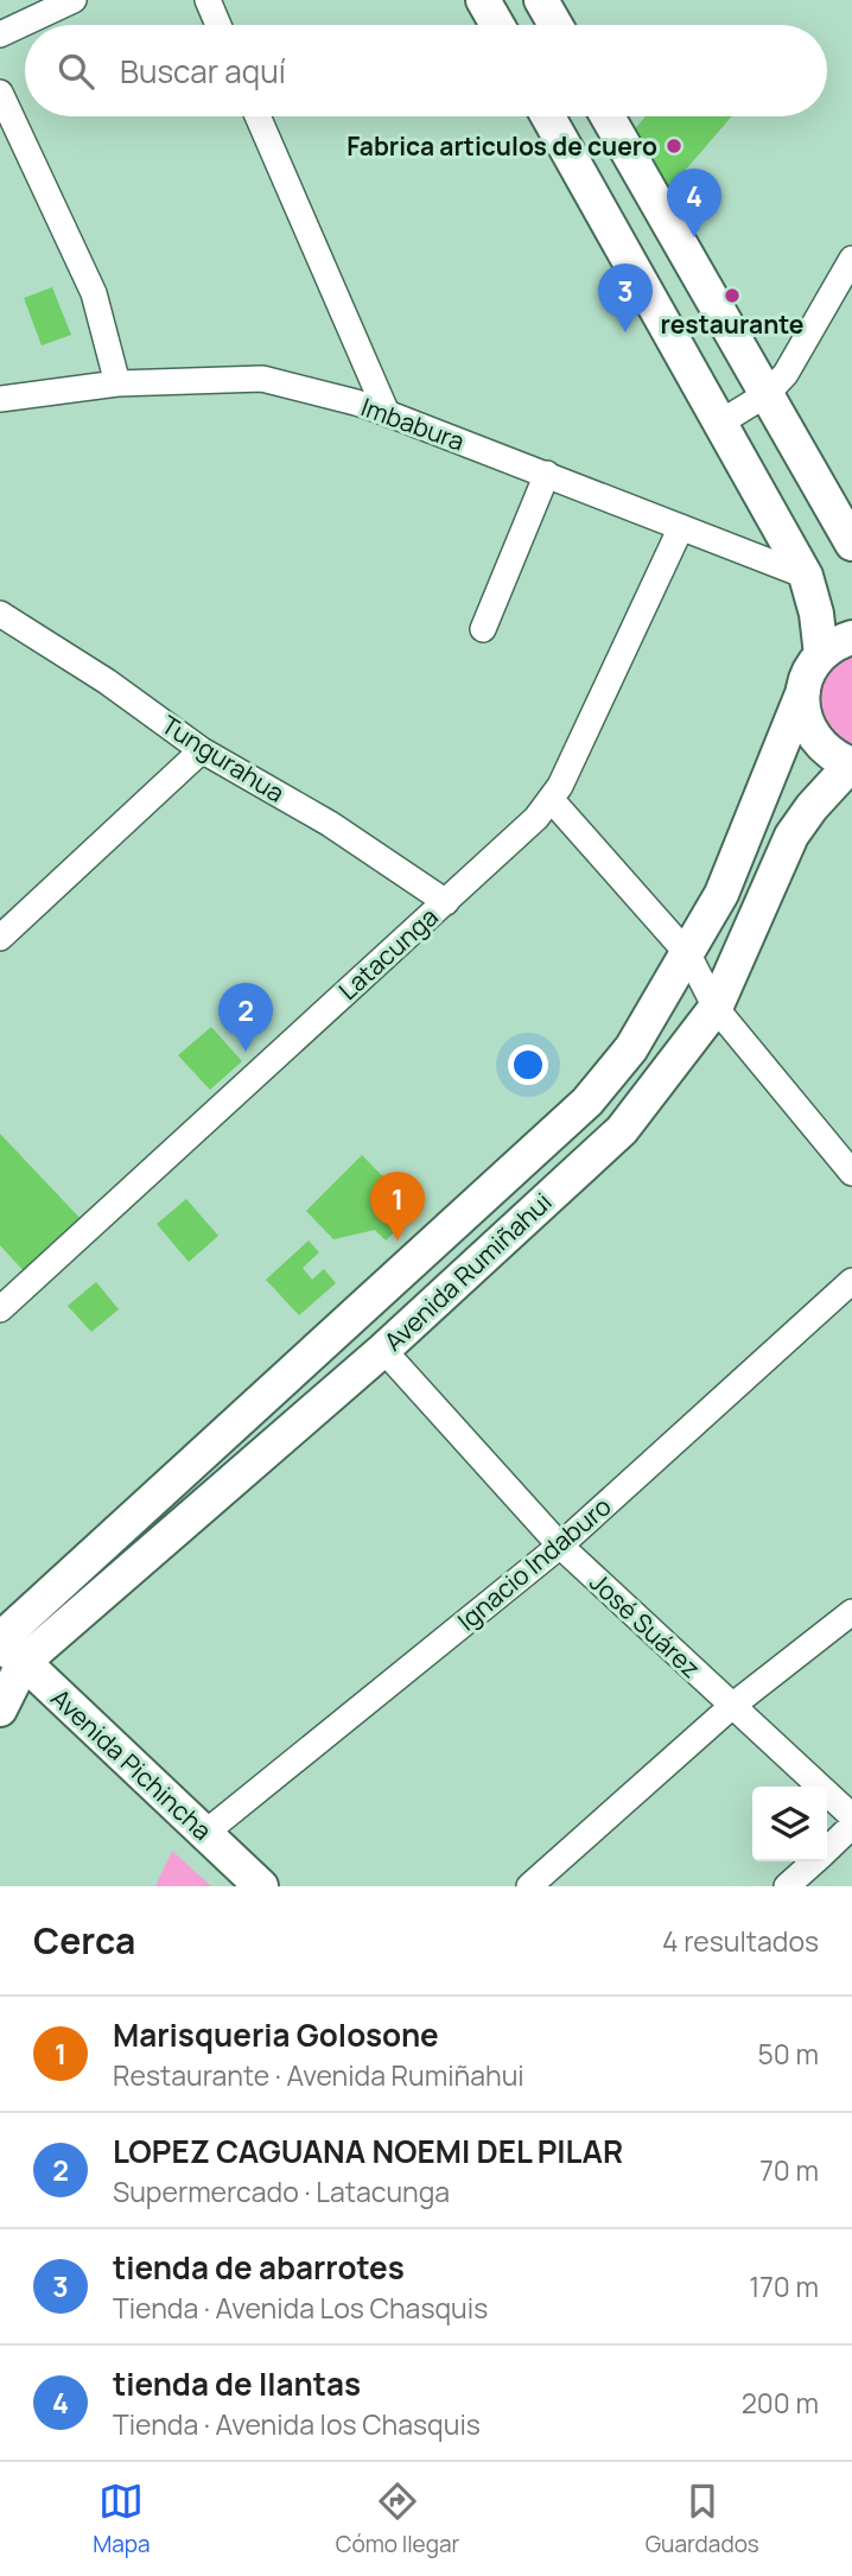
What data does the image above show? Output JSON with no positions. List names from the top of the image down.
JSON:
{
  "streets": {
    "main road": ["Avenida Rumiñahui", "Avenida Pichincha"],
    "street": [
      "Imbabura",
      "Tungurahua",
      "Latacunga",
      "Ignacio Indaburo",
      "José Suárez"
    ]
  },
  "crossings": [
    ["Imbabura", "Latacunga"],
    ["Tungurahua", "Latacunga"],
    ["Avenida Rumiñahui", "José Suárez"],
    ["Avenida Rumiñahui", "Avenida Pichincha"],
    ["Ignacio Indaburo", "José Suárez"],
    ["Ignacio Indaburo", "Avenida Pichincha"]
  ],
  "places": ["Fabrica articulos de cuero", "restaurante"],
  "page": {
    "search": "Buscar aquí",
    "pins": [
      "4",
      "3",
      "2",
      "1"
    ],
    "heading": ["Cerca", "4 resultados"],
    "list": [
      {
        "mark": "1",
        "name": "Marisqueria Golosone",
        "note": "Restaurante · Avenida Rumiñahui",
        "value": "50 m"
      },
      {
        "mark": "2",
        "name": "LOPEZ CAGUANA NOEMI DEL PILAR",
        "note": "Supermercado · Latacunga",
        "value": "70 m"
      },
      {
        "mark": "3",
        "name": "tienda de abarrotes",
        "note": "Tienda · Avenida Los Chasquis",
        "value": "170 m"
      },
      {
        "mark": "4",
        "name": "tienda de llantas",
        "note": "Tienda · Avenida los Chasquis",
        "value": "200 m"
      }
    ],
    "nav": ["Mapa", "Cómo llegar", "Guardados"]
  }
}
